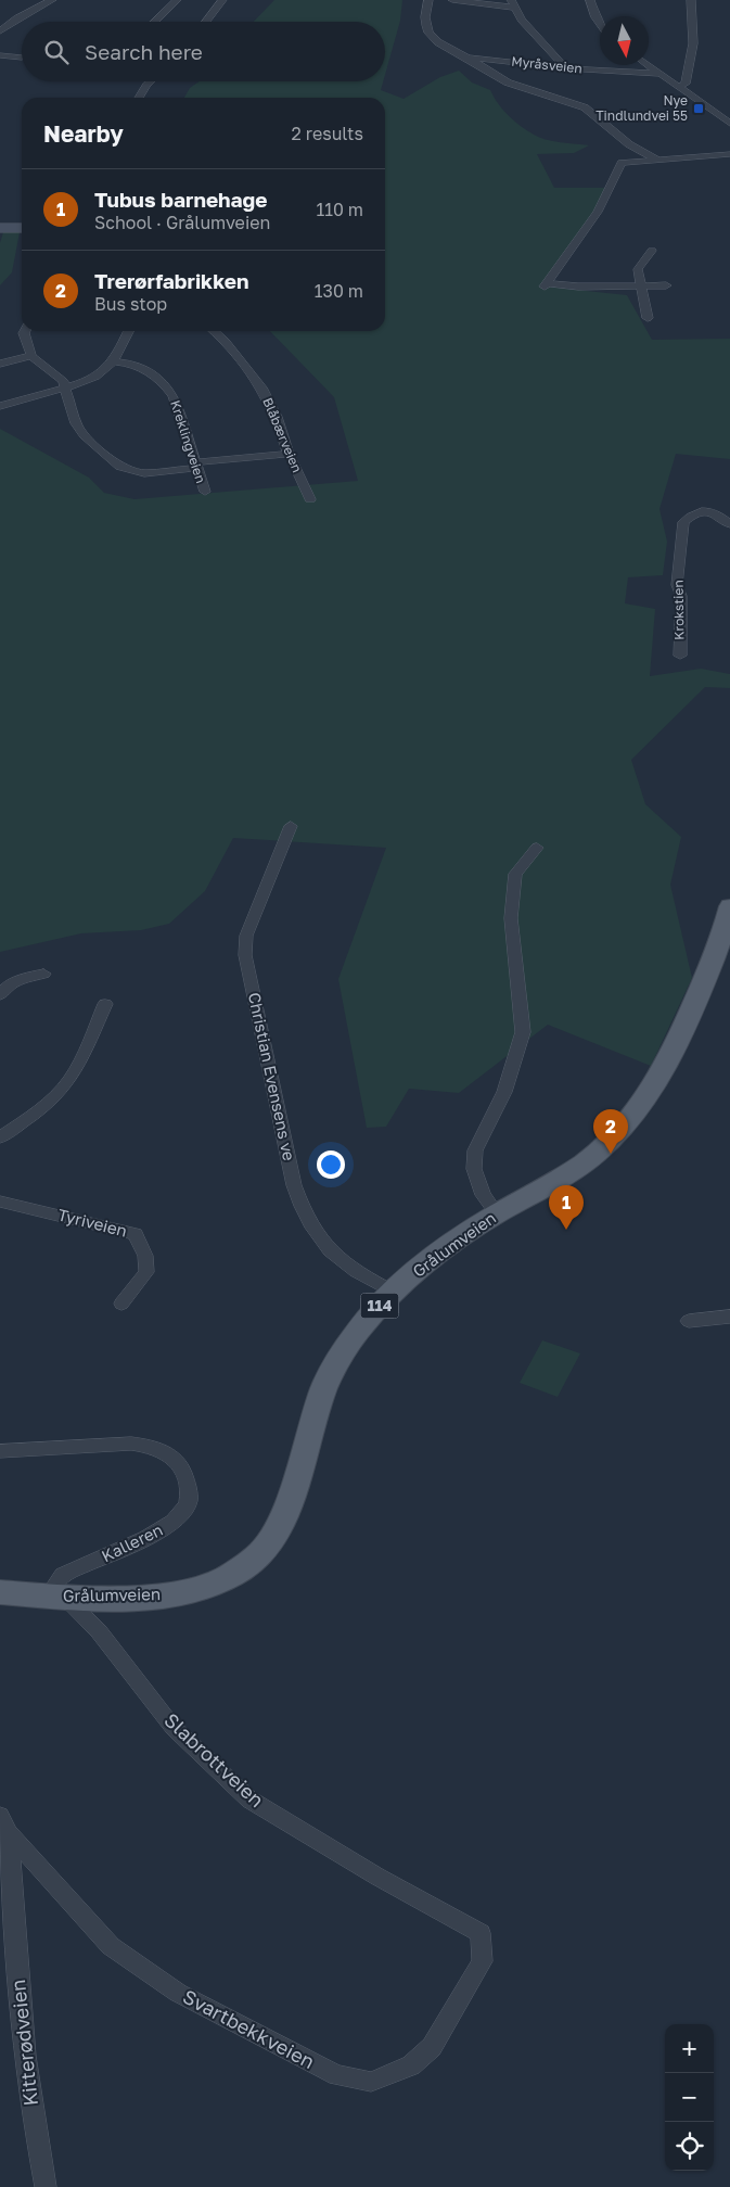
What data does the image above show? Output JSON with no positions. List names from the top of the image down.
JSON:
{
  "streets": {
    "main road": ["Grålumveien", "114"],
    "street": [
      "Myråsveien",
      "Blåbærveien",
      "Kreklingveien",
      "Krokstien",
      "Christian Evensens ve",
      "Tyriveien",
      "Kalleren",
      "Slabrottveien",
      "Svartbekkveien",
      "Kitterødveien"
    ]
  },
  "crossings": [
    ["Christian Evensens ve", "Grålumveien"],
    ["Grålumveien", "Kalleren"],
    ["Grålumveien", "Slabrottveien"],
    ["Kalleren", "Slabrottveien"],
    ["Slabrottveien", "Svartbekkveien"],
    ["Svartbekkveien", "Kitterødveien"]
  ],
  "places": {
    "transit": ["Nye Tindlundvei 55"]
  },
  "north": "bottom",
  "page": {
    "search": "Search here",
    "heading": ["Nearby", "2 results"],
    "list": [
      {
        "mark": "1",
        "name": "Tubus barnehage",
        "note": "School · Grålumveien",
        "value": "110 m"
      },
      {
        "mark": "2",
        "name": "Trerørfabrikken",
        "note": "Bus stop",
        "value": "130 m"
      }
    ],
    "pins": ["2", "1"],
    "map_buttons": ["+", "−"]
  }
}
